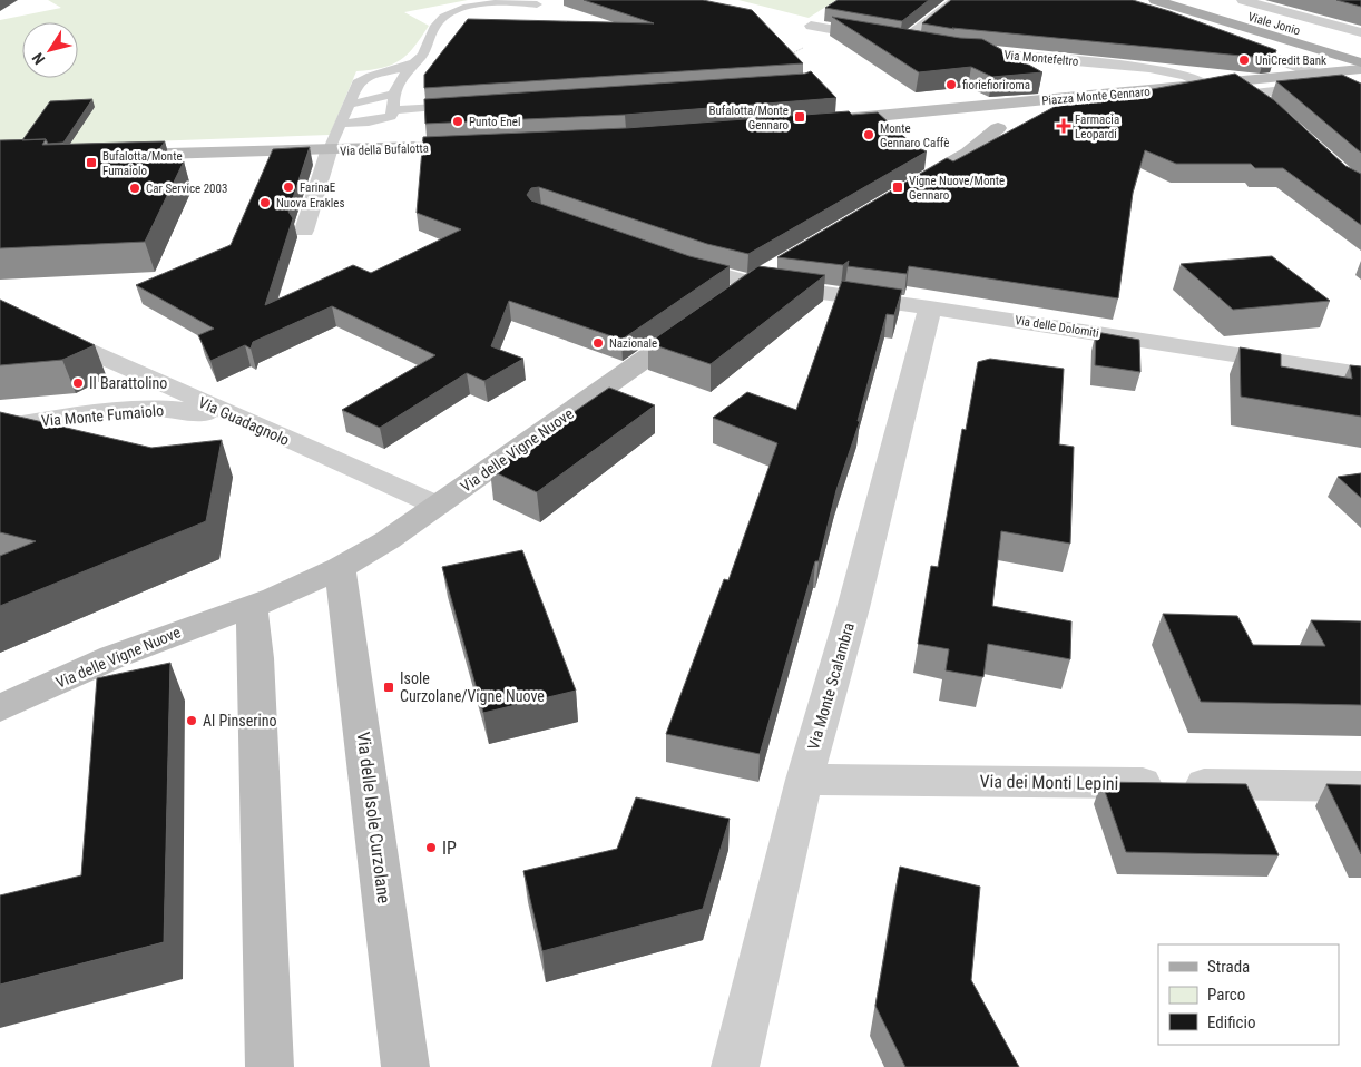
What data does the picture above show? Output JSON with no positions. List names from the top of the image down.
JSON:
{
  "streets": {
    "main road": ["Viale Jonio"],
    "street": [
      "Via Montefeltro",
      "Piazza Monte Gennaro",
      "Via della Bufalotta",
      "Via delle Dolomiti",
      "Via Monte Fumaiolo",
      "Via Guadagnolo",
      "Via delle Vigne Nuove",
      "Via Monte Scalambra",
      "Via dei Monti Lepini",
      "Via delle Isole Curzolane"
    ]
  },
  "crossings": [
    ["Via delle Dolomiti", "Via Monte Scalambra"],
    ["Via Monte Fumaiolo", "Via Guadagnolo"],
    ["Via Guadagnolo", "Via delle Vigne Nuove"],
    ["Via delle Vigne Nuove", "Via delle Isole Curzolane"],
    ["Via Monte Scalambra", "Via dei Monti Lepini"]
  ],
  "places": {
    "other": [
      "UniCredit Bank",
      "fioriefioriroma",
      "Punto Enel",
      "Monte Gennaro Caffè",
      "FarinaE",
      "Car Service 2003",
      "Nuova Erakles",
      "Nazionale",
      "Il Barattolino",
      "Al Pinserino",
      "IP"
    ],
    "transit": [
      "Bufalotta/Monte Gennaro",
      "Bufalotta/Monte Fumaiolo",
      "Vigne Nuove/Monte Gennaro",
      "Isole Curzolane/Vigne Nuove"
    ],
    "health": ["Farmacia Leopardi"]
  },
  "legend": ["Strada", "Parco", "Edificio"],
  "north": "bottom left"
}
